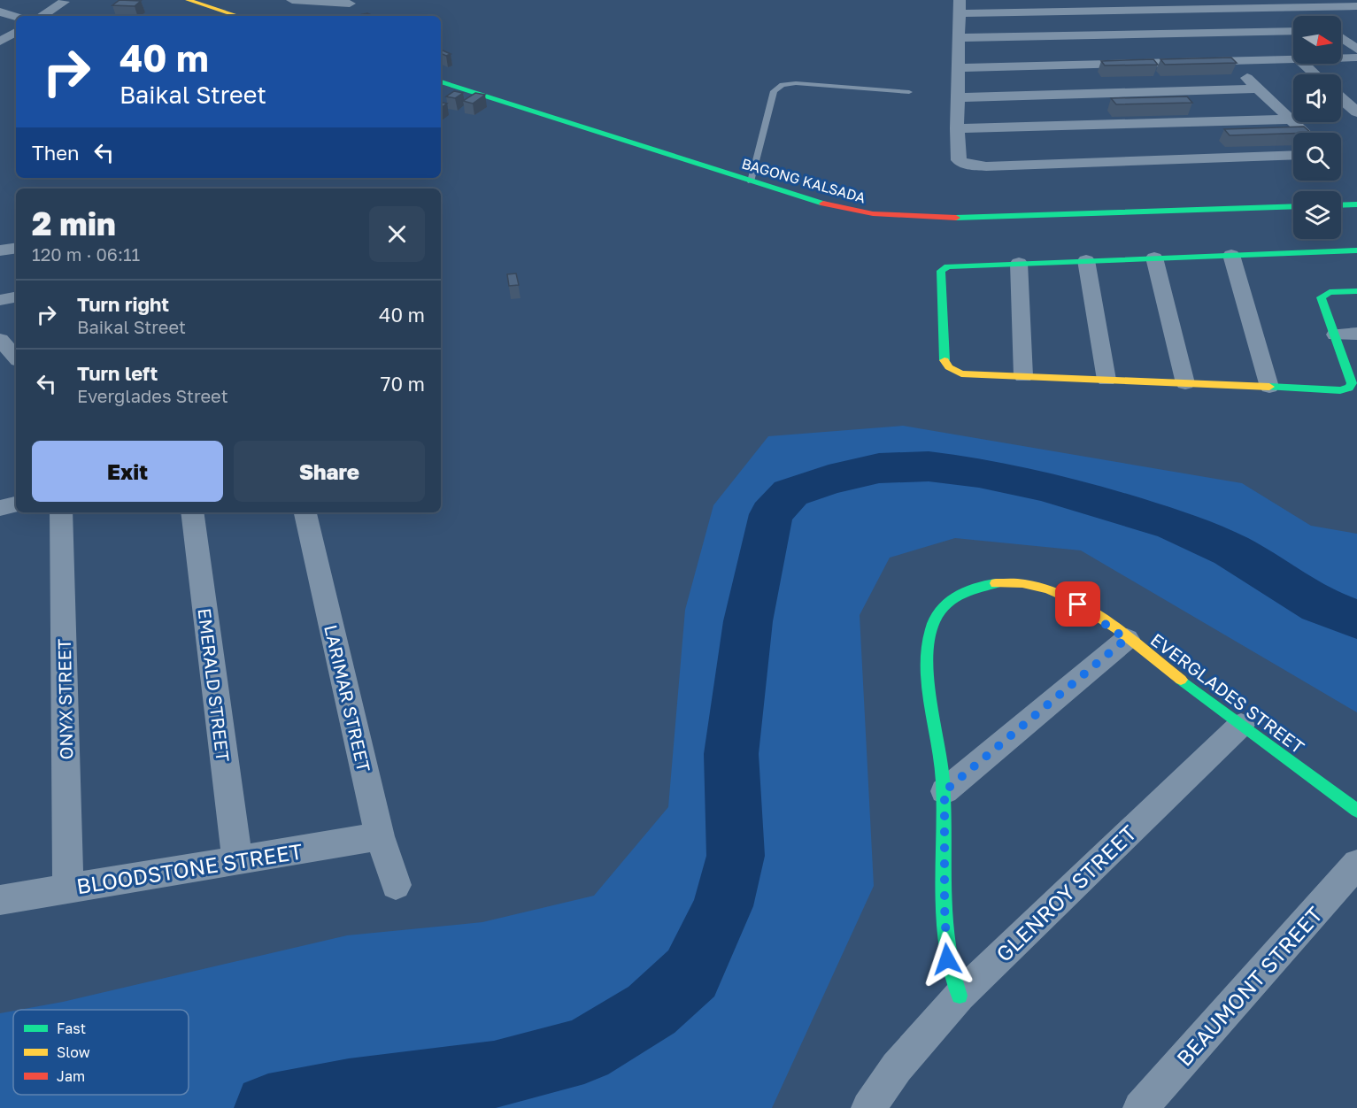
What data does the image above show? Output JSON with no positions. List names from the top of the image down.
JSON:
{
  "streets": {
    "street": [
      "BAGONG KALSADA",
      "EMERALD STREET",
      "EVERGLADES STREET",
      "LARIMAR STREET",
      "ONYX STREET",
      "BLOODSTONE STREET",
      "GLENROY STREET",
      "BEAUMONT STREET"
    ]
  },
  "crossings": [
    ["EMERALD STREET", "BLOODSTONE STREET"],
    ["EVERGLADES STREET", "GLENROY STREET"],
    ["LARIMAR STREET", "BLOODSTONE STREET"],
    ["ONYX STREET", "BLOODSTONE STREET"]
  ],
  "legend": ["Fast", "Slow", "Jam"],
  "north": "right",
  "page": {
    "turn": ["40 m", "Baikal Street"],
    "then": "Then",
    "heading": ["2 min", "120 m · 06:11"],
    "list": [
      {
        "name": "Turn right",
        "note": "Baikal Street",
        "value": "40 m"
      },
      {
        "name": "Turn left",
        "note": "Everglades Street",
        "value": "70 m"
      }
    ],
    "buttons": ["Exit", "Share"]
  }
}
